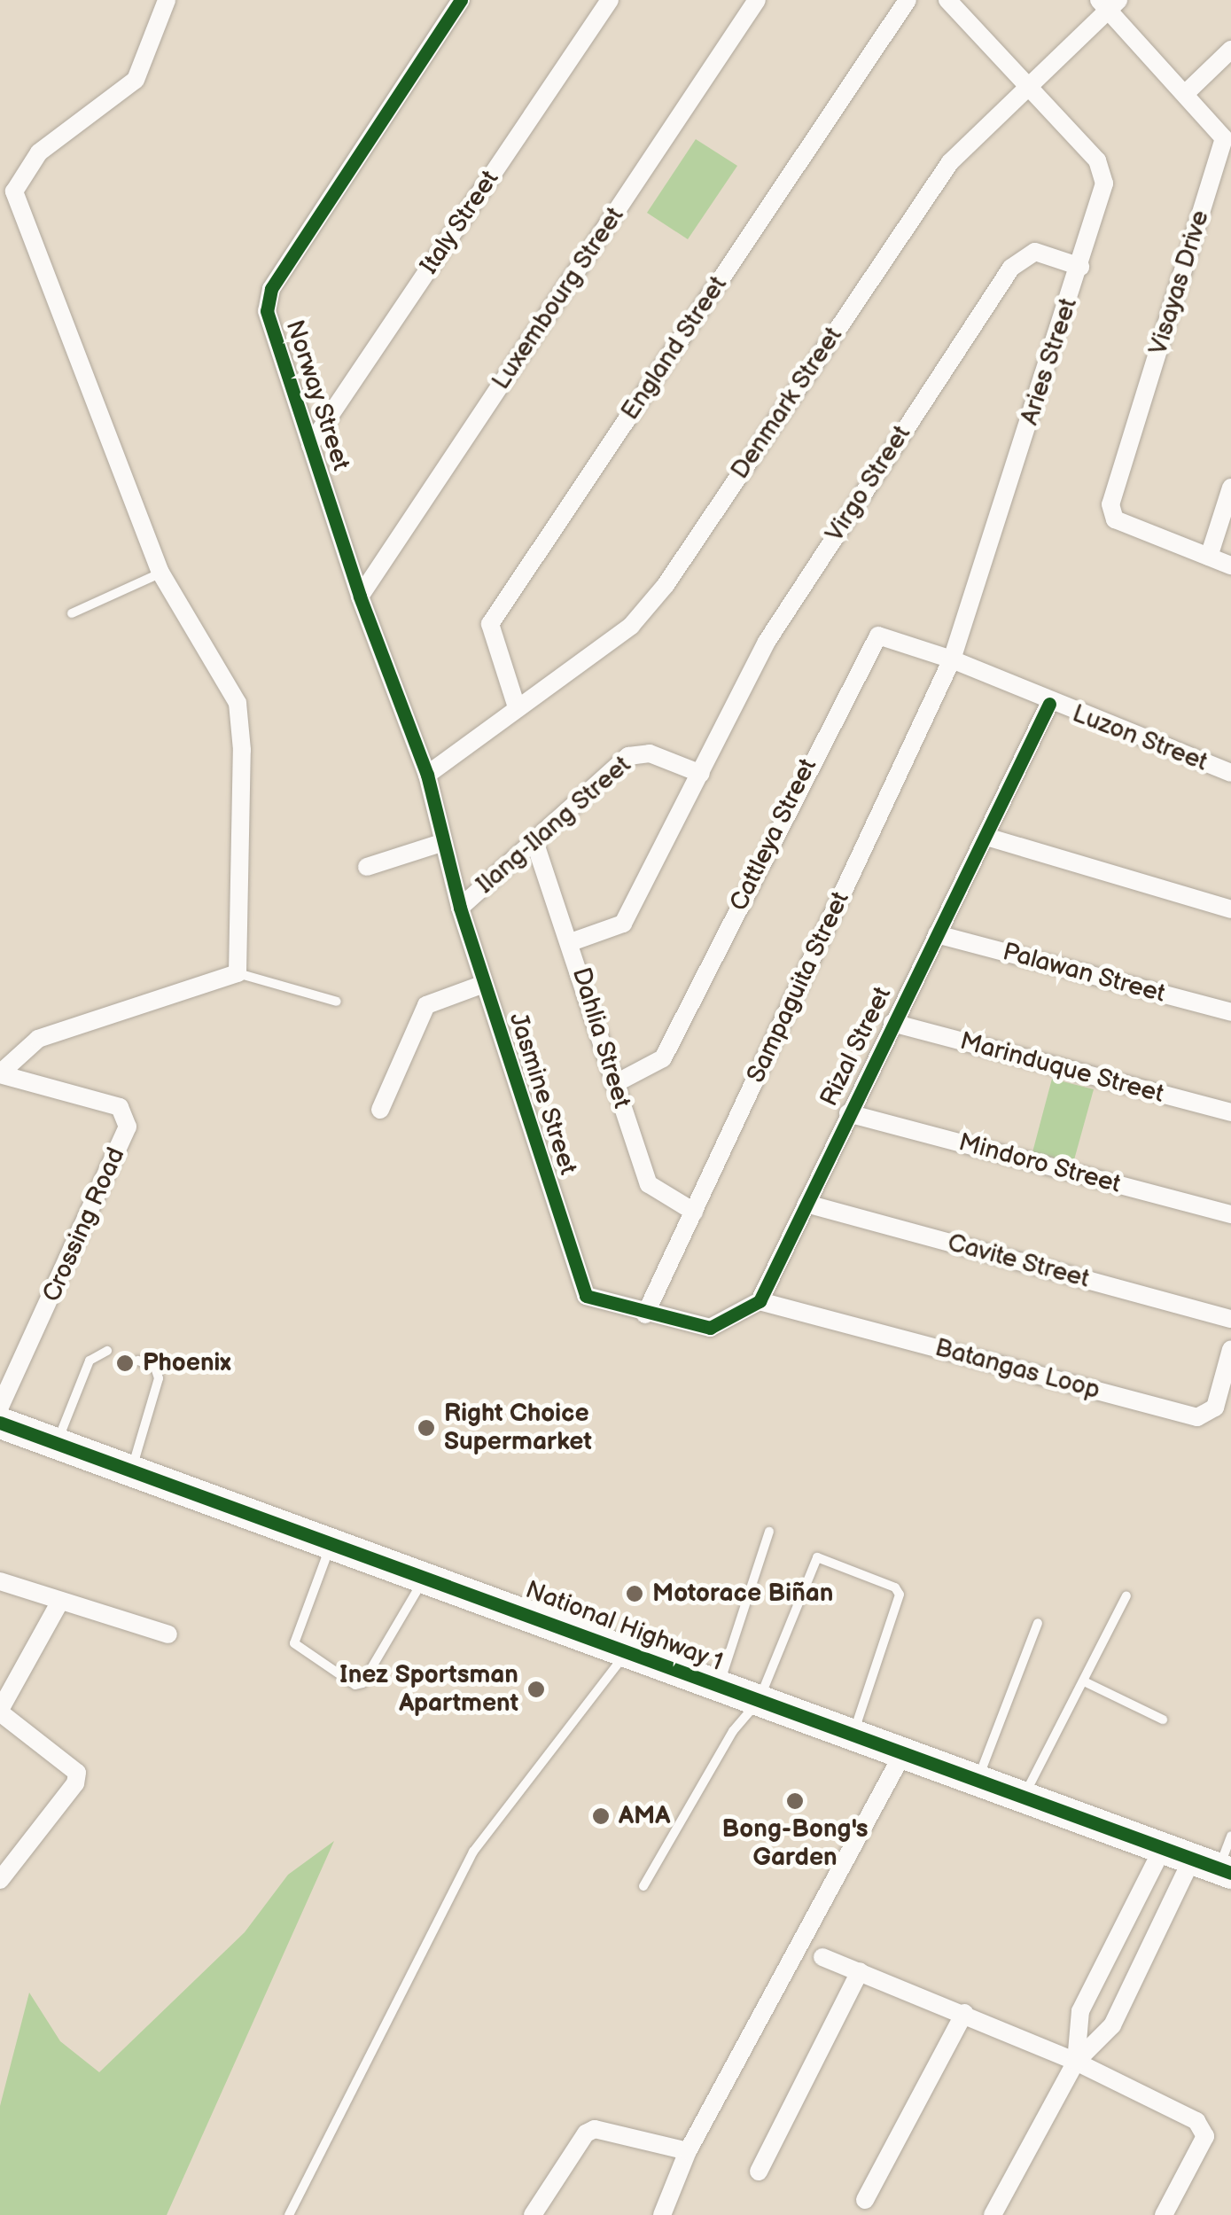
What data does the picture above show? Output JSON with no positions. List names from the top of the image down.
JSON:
{
  "streets": {
    "highway": ["National Highway 1"],
    "street": [
      "Italy Street",
      "Visayas Drive",
      "Luxembourg Street",
      "England Street",
      "Aries Street",
      "Norway Street",
      "Denmark Street",
      "Virgo Street",
      "Luzon Street",
      "Ilang-Ilang Street",
      "Cattleya Street",
      "Palawan Street",
      "Sampaguita Street",
      "Dahlia Street",
      "Rizal Street",
      "Marinduque Street",
      "Jasmine Street",
      "Mindoro Street",
      "Crossing Road",
      "Cavite Street",
      "Batangas Loop"
    ]
  },
  "crossings": [
    ["Italy Street", "Norway Street"],
    ["Visayas Drive", "Denmark Street"],
    ["Luxembourg Street", "Norway Street"],
    ["England Street", "Denmark Street"],
    ["Aries Street", "Denmark Street"],
    ["Aries Street", "Virgo Street"],
    ["Aries Street", "Luzon Street"],
    ["Aries Street", "Cattleya Street"],
    ["Aries Street", "Sampaguita Street"],
    ["Norway Street", "Denmark Street"],
    ["Norway Street", "Jasmine Street"],
    ["Virgo Street", "Ilang-Ilang Street"],
    ["Luzon Street", "Cattleya Street"],
    ["Luzon Street", "Sampaguita Street"],
    ["Luzon Street", "Rizal Street"],
    ["Ilang-Ilang Street", "Dahlia Street"],
    ["Ilang-Ilang Street", "Jasmine Street"],
    ["Cattleya Street", "Sampaguita Street"],
    ["Cattleya Street", "Dahlia Street"],
    ["Palawan Street", "Rizal Street"],
    ["Sampaguita Street", "Dahlia Street"],
    ["Sampaguita Street", "Jasmine Street"],
    ["Rizal Street", "Marinduque Street"],
    ["Rizal Street", "Mindoro Street"],
    ["Rizal Street", "Cavite Street"],
    ["Rizal Street", "Batangas Loop"]
  ],
  "places": [
    "Phoenix",
    "Right Choice Supermarket",
    "Motorace Biñan",
    "Inez Sportsman Apartment",
    "Bong-Bong's Garden",
    "AMA"
  ]
}
